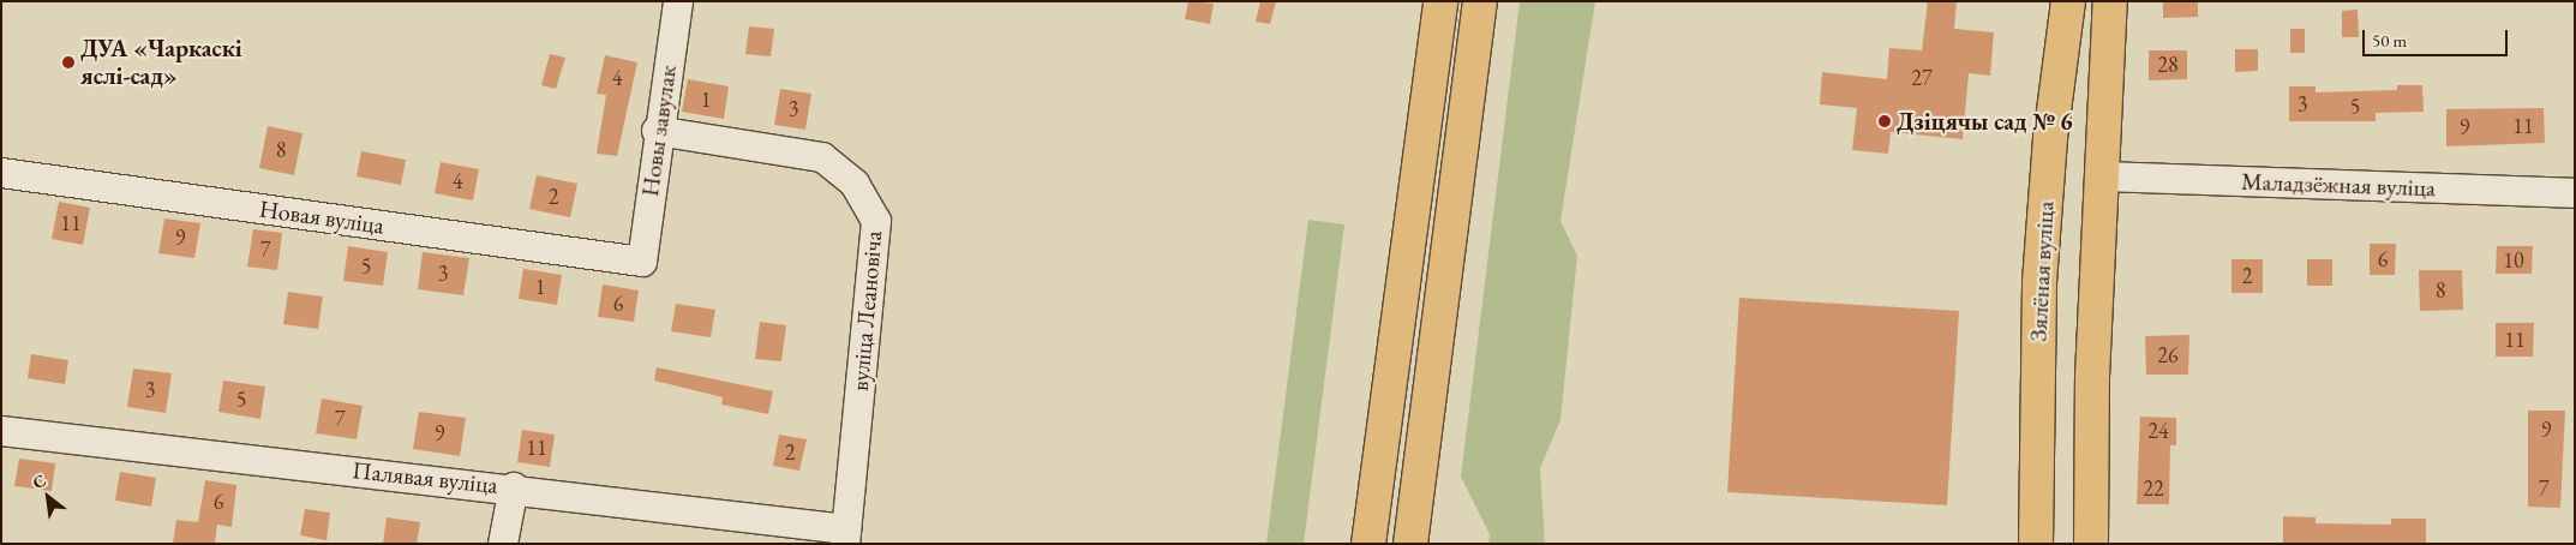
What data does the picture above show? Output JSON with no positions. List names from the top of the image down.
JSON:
{
  "streets": {
    "main road": ["Зялёная вуліца"],
    "street": [
      "Новы завулак",
      "Маладзёжная вуліца",
      "Новая вуліца",
      "вуліца Леановіча",
      "Палявая вуліца"
    ]
  },
  "crossings": [
    ["Новы завулак", "Новая вуліца"],
    ["Новы завулак", "вуліца Леановіча"],
    ["вуліца Леановіча", "Палявая вуліца"]
  ],
  "places": ["ДУА «Чаркаскі яслі-сад»", "Дзіцячы сад № 6"],
  "house_numbers": [
    "28",
    "4",
    "27",
    "1",
    "3",
    "5",
    "3",
    "11",
    "9",
    "8",
    "4",
    "2",
    "11",
    "9",
    "7",
    "6",
    "10",
    "5",
    "3",
    "2",
    "1",
    "8",
    "6",
    "11",
    "26",
    "3",
    "5",
    "7",
    "9",
    "24",
    "9",
    "11",
    "2",
    "22",
    "7",
    "6"
  ],
  "scale_bar": "50 m",
  "north": "top left"
}
